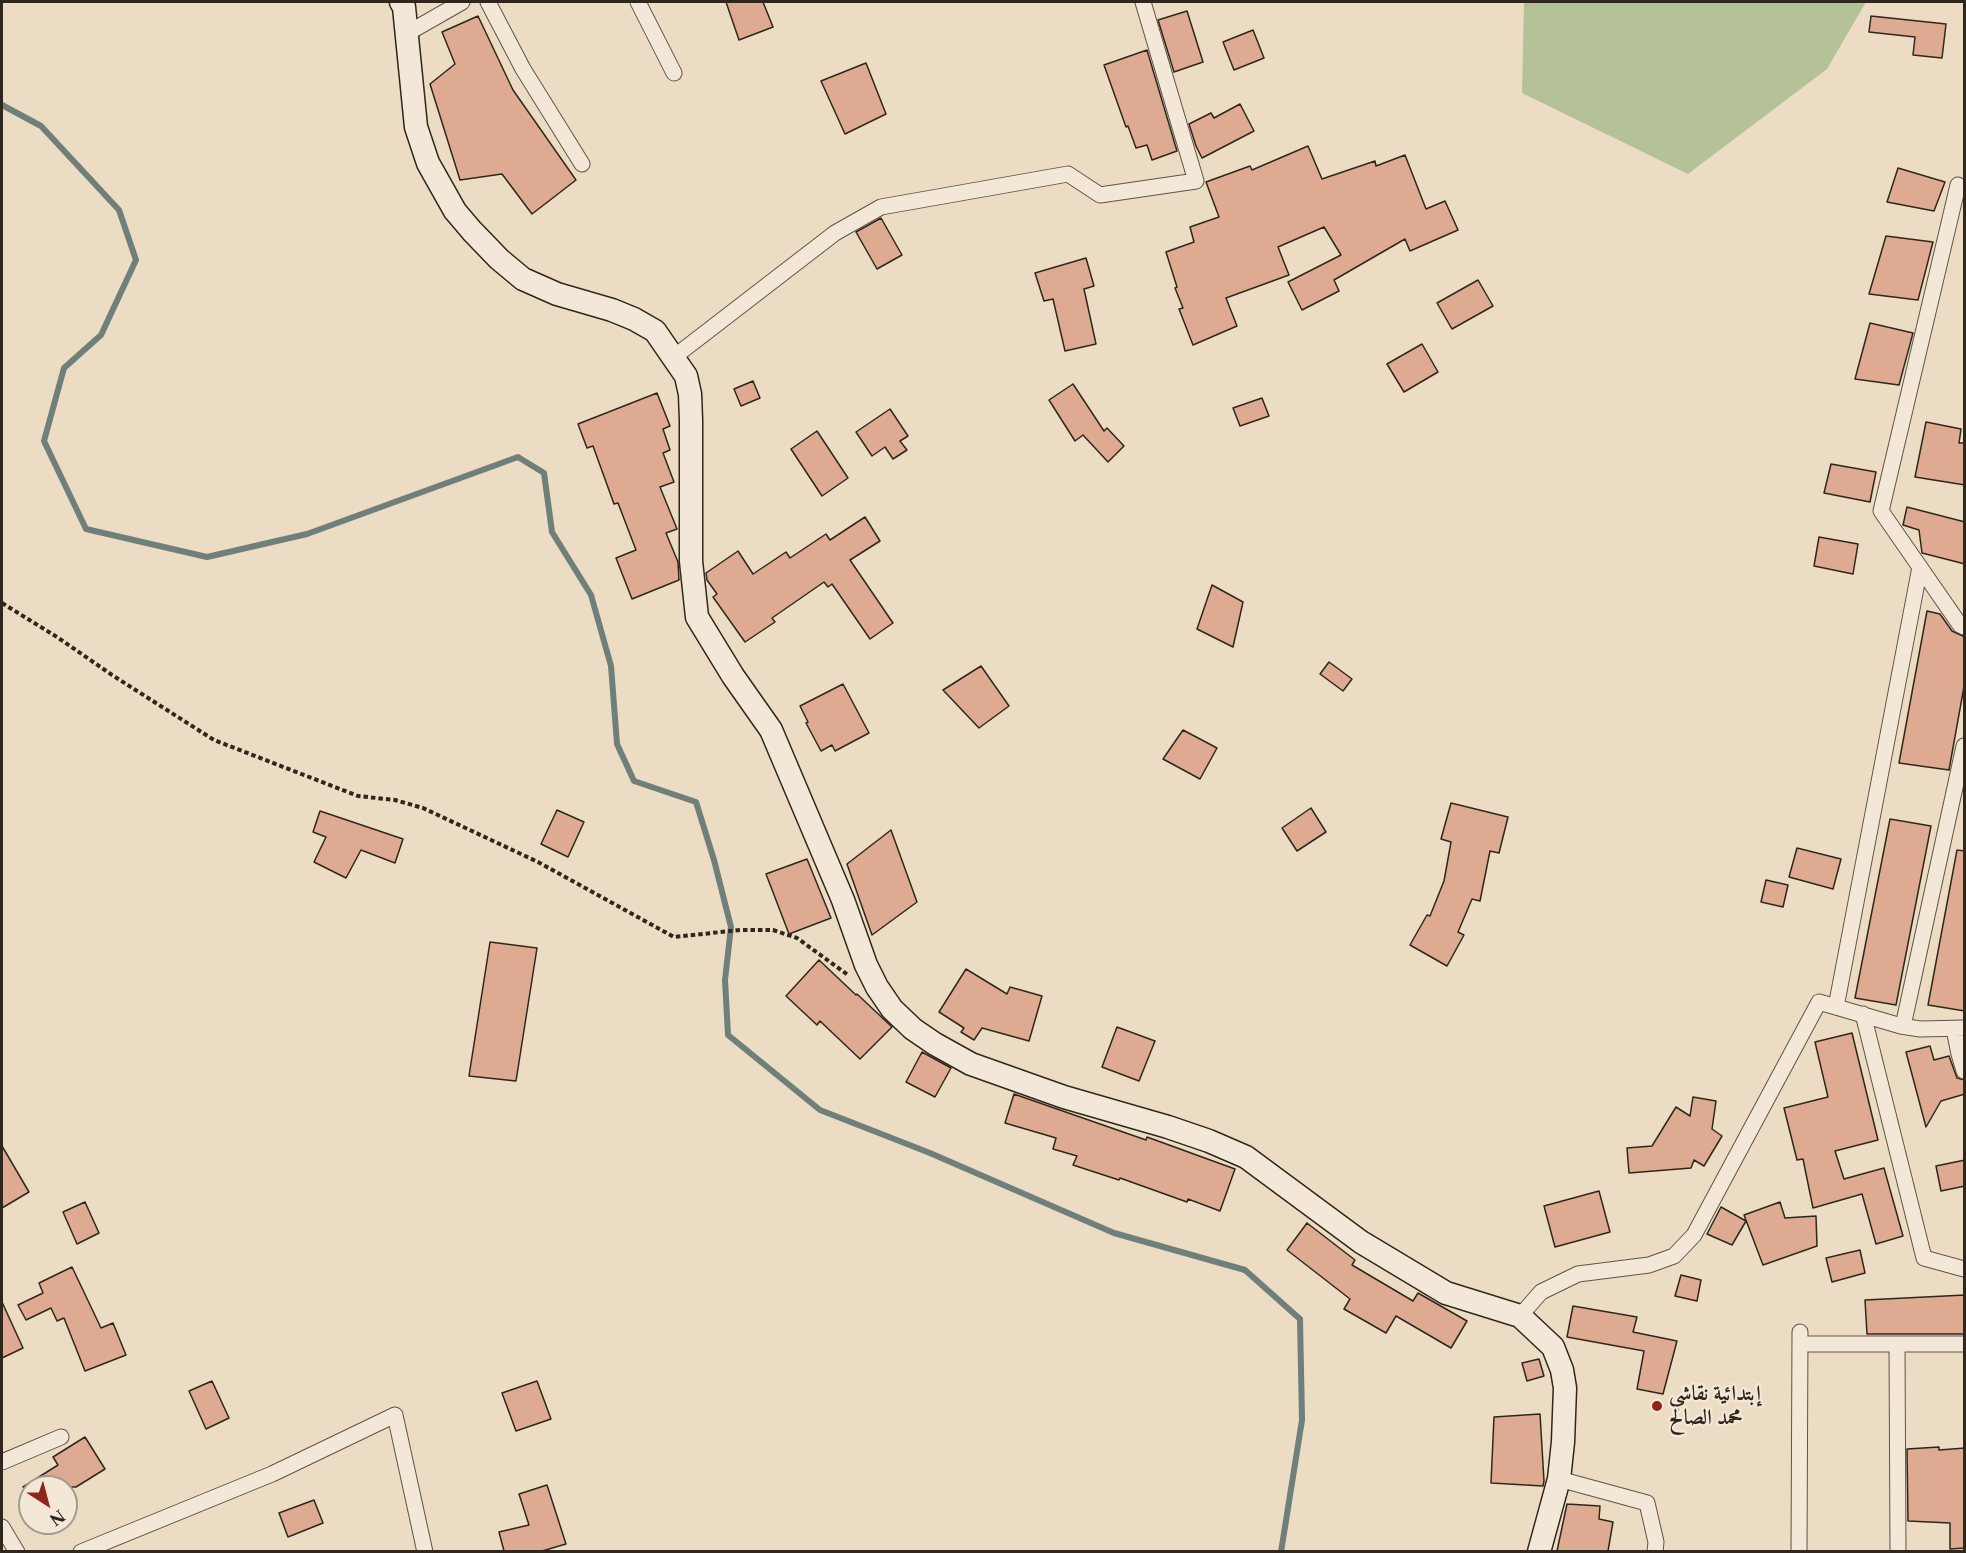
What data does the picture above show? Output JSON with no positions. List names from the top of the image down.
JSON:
{
  "places": ["إبتدائية نقاشي محمد الصالح"],
  "north": "bottom right"
}
